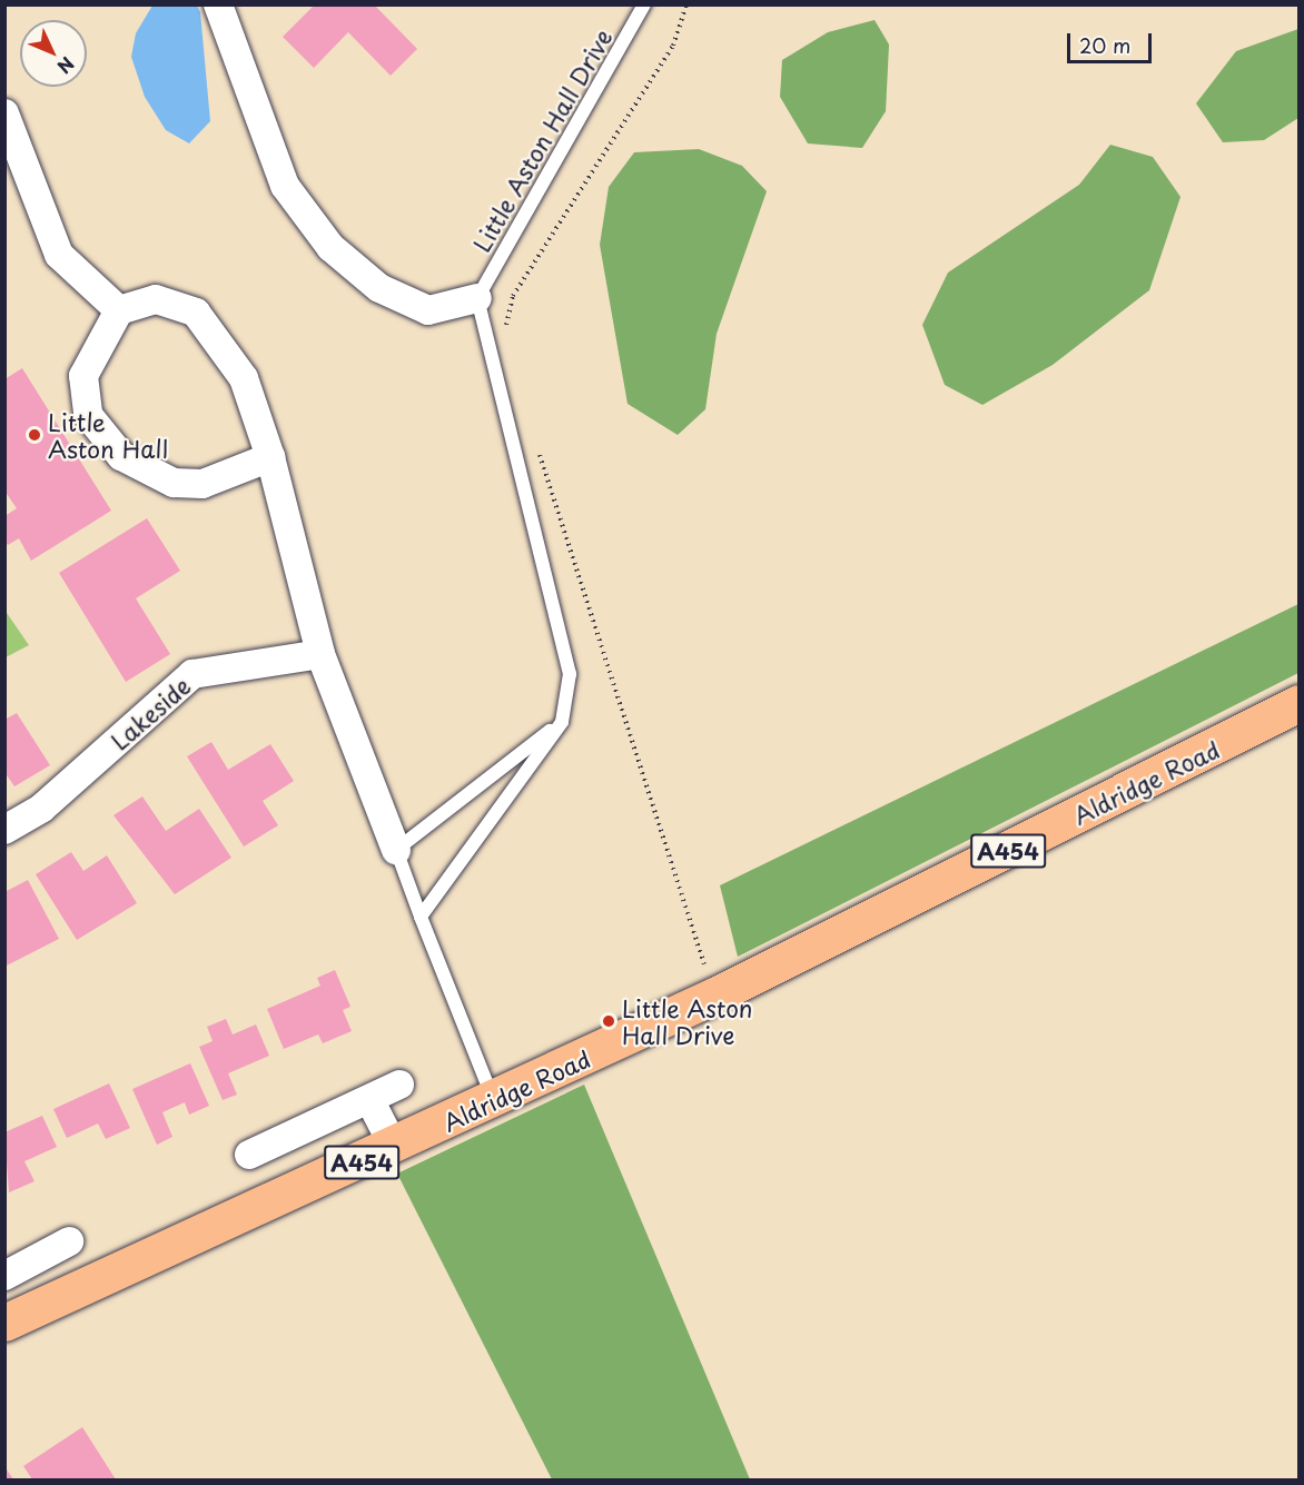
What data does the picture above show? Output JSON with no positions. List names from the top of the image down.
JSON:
{
  "streets": {
    "main road": ["Aldridge Road", "A454"],
    "street": ["Lakeside"],
    "lane": ["Little Aston Hall Drive"]
  },
  "places": ["Little Aston Hall", "Little Aston Hall Drive"],
  "scale_bar": "20 m",
  "north": "bottom right"
}
